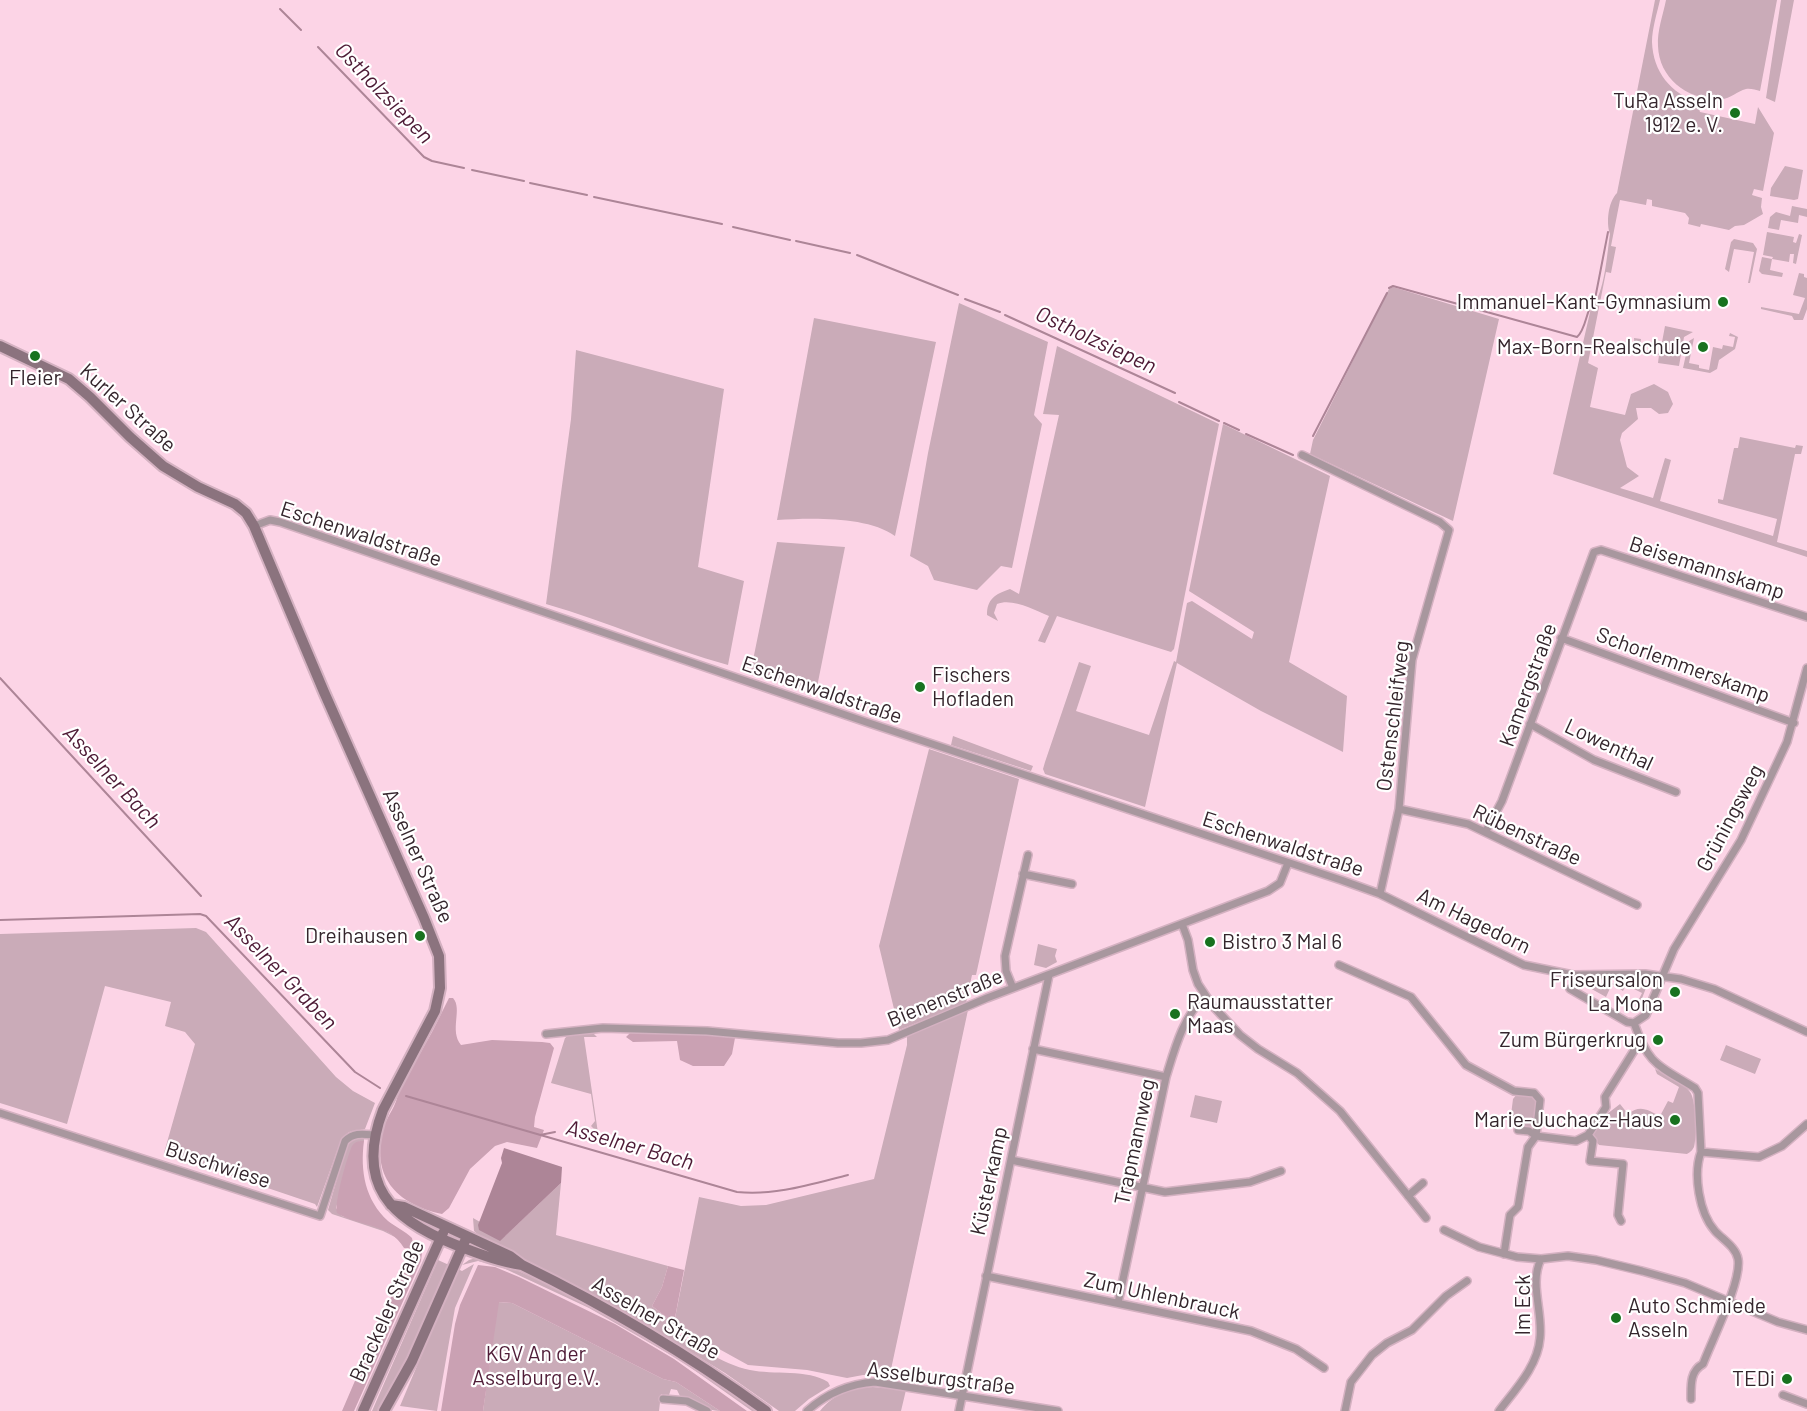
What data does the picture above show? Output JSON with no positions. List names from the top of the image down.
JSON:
{
  "streets": {
    "main road": ["Kurler Straße", "Asselner Straße", "Brackeler Straße"],
    "street": [
      "Eschenwaldstraße",
      "Beisemannskamp",
      "Schorlemmerskamp",
      "Kamergstraße",
      "Ostenschleifweg",
      "Lowenthal",
      "Grüningsweg",
      "Rübenstraße",
      "Am Hagedorn",
      "Bienenstraße",
      "Trapmannweg",
      "Buschwiese",
      "Küsterkamp",
      "Zum Uhlenbrauck",
      "Im Eck",
      "Asselburgstraße"
    ]
  },
  "crossings": [
    ["Kurler Straße", "Eschenwaldstraße"],
    ["Kurler Straße", "Asselner Straße"],
    ["Eschenwaldstraße", "Ostenschleifweg"],
    ["Eschenwaldstraße", "Asselner Straße"],
    ["Eschenwaldstraße", "Am Hagedorn"],
    ["Eschenwaldstraße", "Bienenstraße"],
    ["Beisemannskamp", "Kamergstraße"],
    ["Schorlemmerskamp", "Kamergstraße"],
    ["Schorlemmerskamp", "Grüningsweg"],
    ["Kamergstraße", "Lowenthal"],
    ["Kamergstraße", "Rübenstraße"],
    ["Ostenschleifweg", "Rübenstraße"],
    ["Ostenschleifweg", "Am Hagedorn"],
    ["Grüningsweg", "Am Hagedorn"],
    ["Asselner Straße", "Buschwiese"],
    ["Asselner Straße", "Brackeler Straße"],
    ["Bienenstraße", "Küsterkamp"],
    ["Trapmannweg", "Zum Uhlenbrauck"],
    ["Küsterkamp", "Zum Uhlenbrauck"],
    ["Küsterkamp", "Asselburgstraße"]
  ],
  "water": ["Ostholzsiepen", "Asselner Bach", "Asselner Graben"],
  "parks": ["KGV An der Asselburg e.V."],
  "places": [
    "TuRa Asseln 1912 e. V.",
    "Immanuel-Kant-Gymnasium",
    "Max-Born-Realschule",
    "Fleier",
    "Fischers Hofladen",
    "Dreihausen",
    "Bistro 3 Mal 6",
    "Friseursalon La Mona",
    "Raumausstatter Maas",
    "Zum Bürgerkrug",
    "Marie-Juchacz-Haus",
    "Auto Schmiede Asseln",
    "TEDi"
  ]
}
